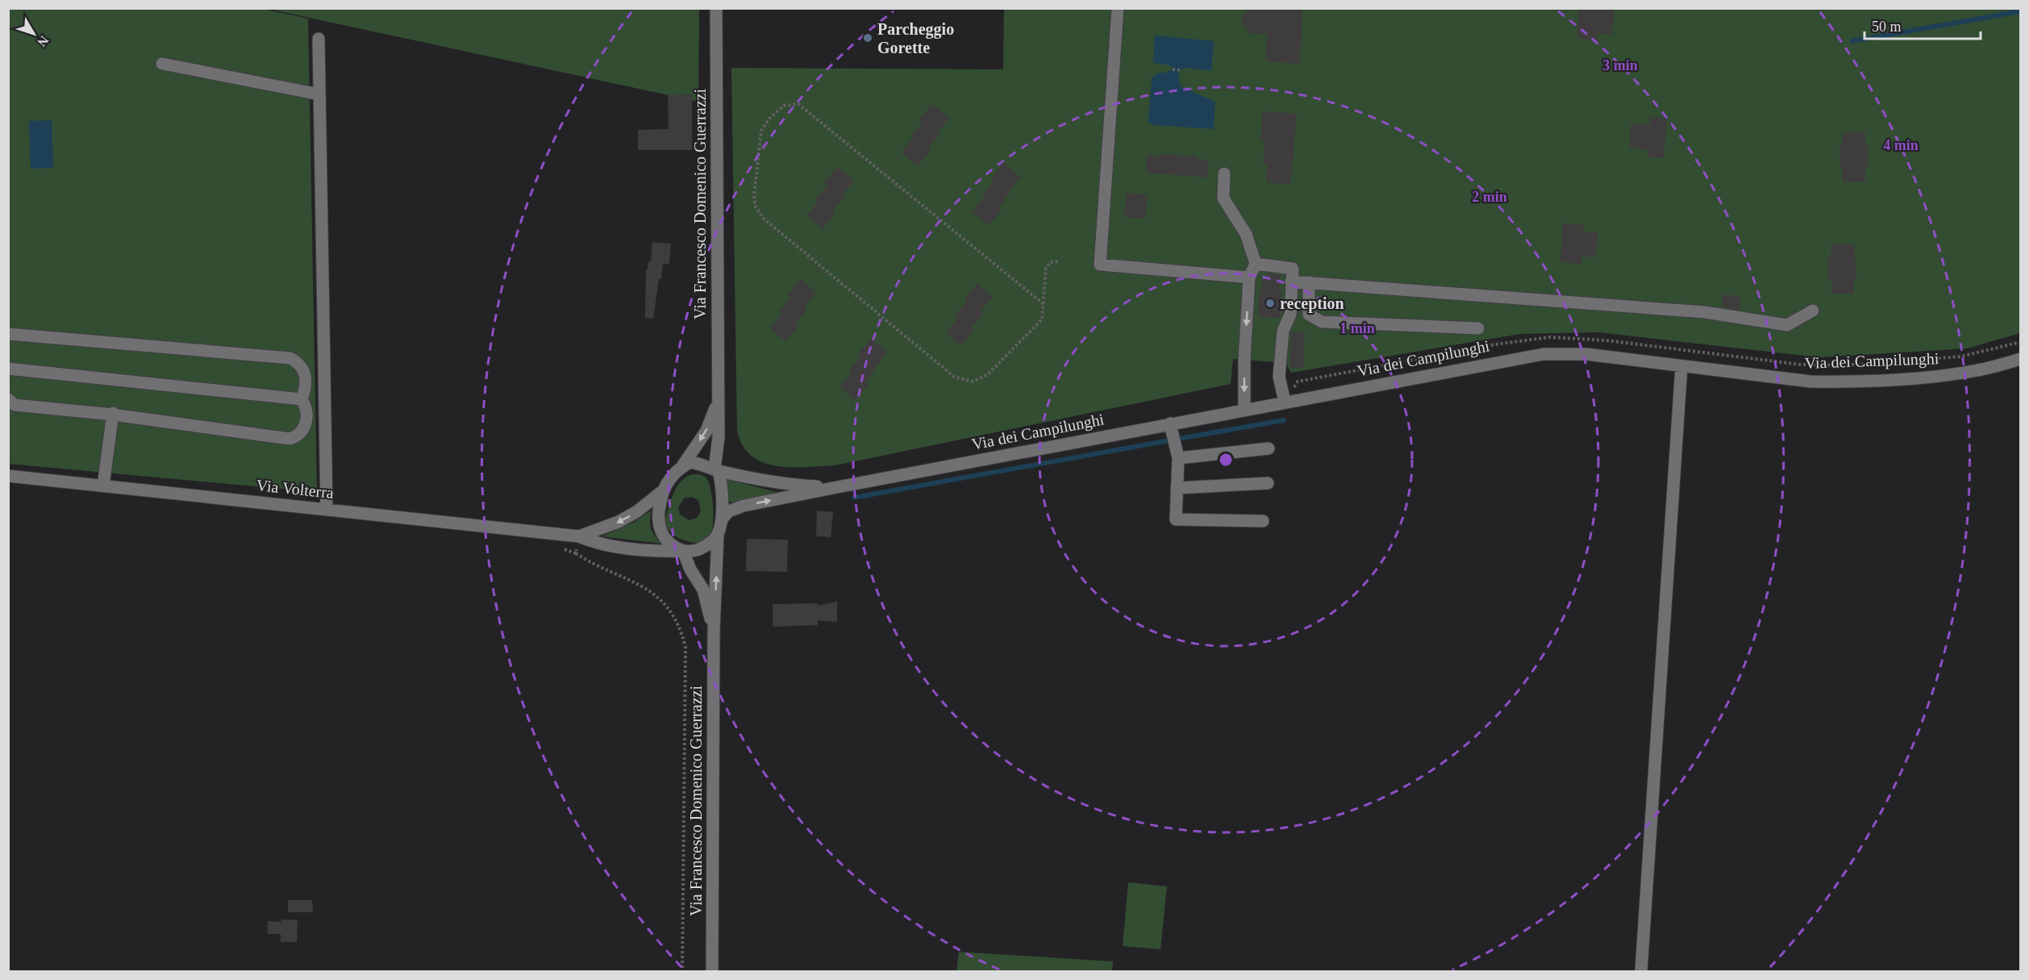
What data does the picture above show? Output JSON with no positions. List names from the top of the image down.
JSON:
{
  "streets": {
    "street": ["Via Francesco Domenico Guerrazzi", "Via dei Campilunghi", "Via Volterra"]
  },
  "crossings": [
    ["Via Francesco Domenico Guerrazzi", "Via dei Campilunghi"],
    ["Via Francesco Domenico Guerrazzi", "Via Volterra"],
    ["Via dei Campilunghi", "Via Volterra"]
  ],
  "places": ["Parcheggio Gorette", "reception"],
  "scale_bar": "50 m",
  "north": "bottom right",
  "rings": [
    "3 min",
    "4 min",
    "2 min",
    "1 min"
  ]
}
